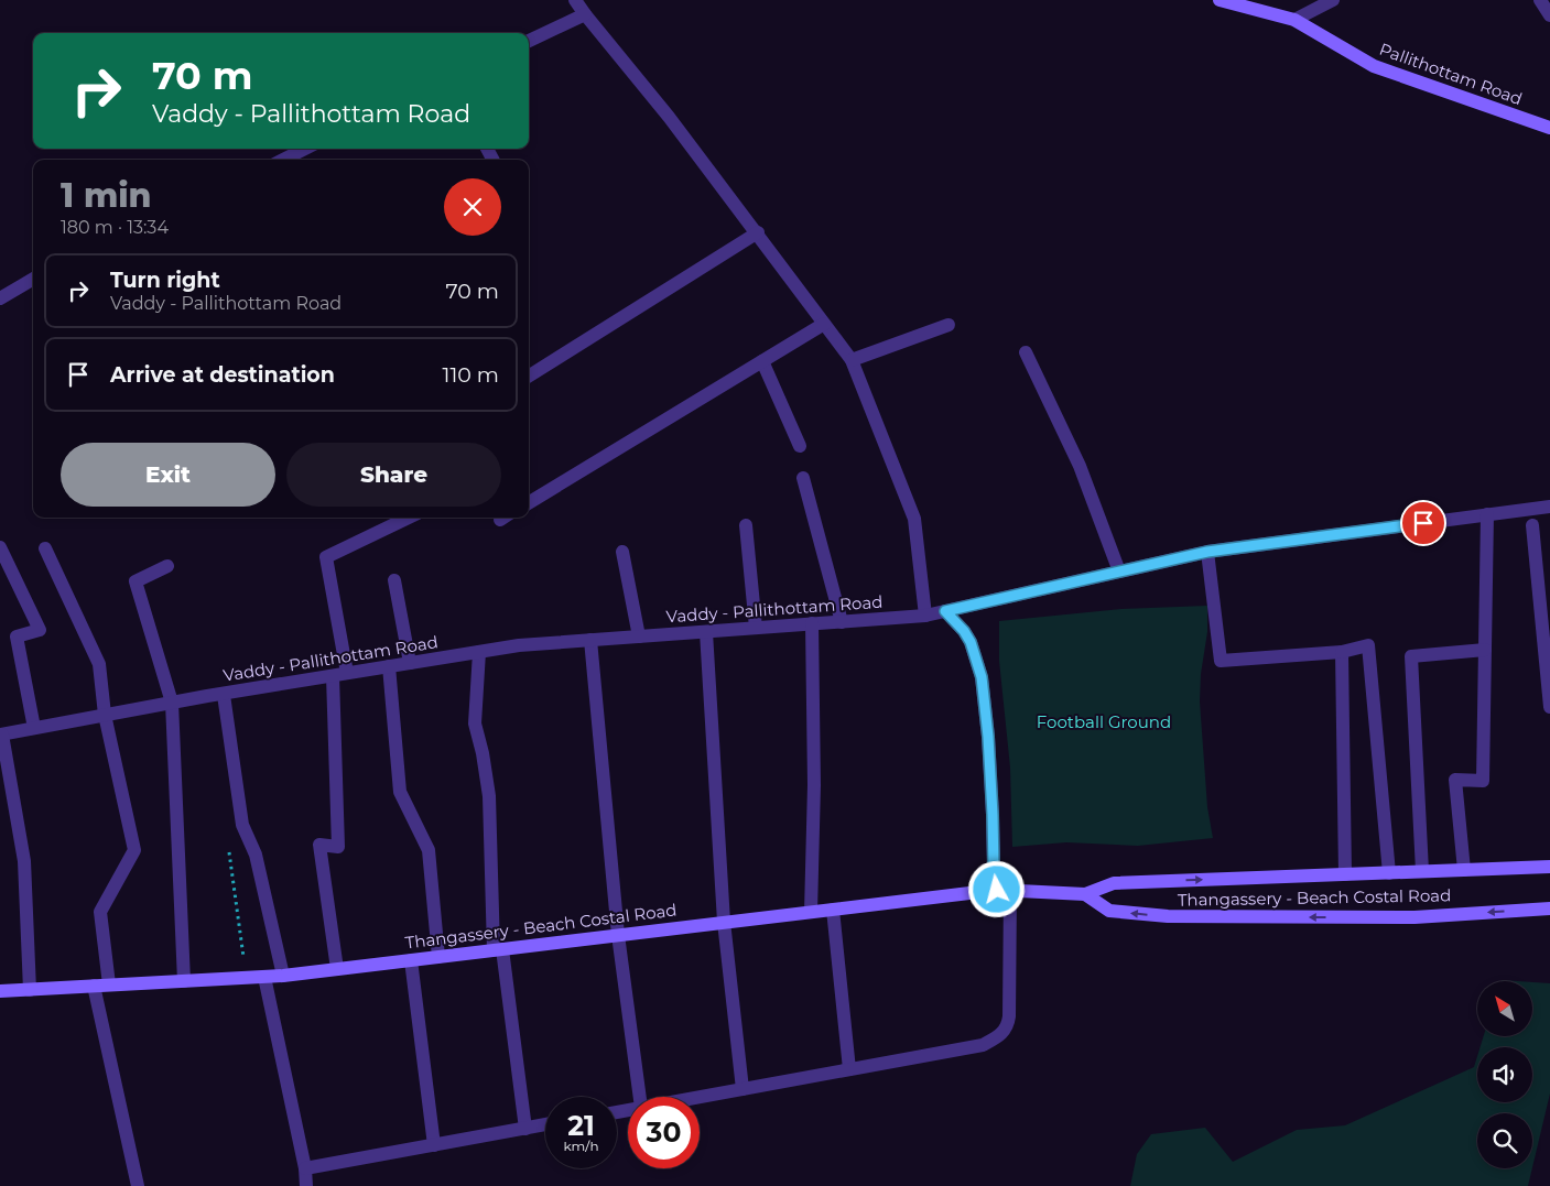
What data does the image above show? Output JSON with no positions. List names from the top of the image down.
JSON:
{
  "streets": {
    "street": ["Pallithottam Road", "Vaddy - Pallithottam Road", "Thangassery - Beach Costal Road"]
  },
  "parks": ["Football Ground"],
  "north": "top left",
  "page": {
    "turn": ["70 m", "Vaddy - Pallithottam Road"],
    "heading": ["1 min", "180 m · 13:34"],
    "list": [
      {
        "name": "Turn right",
        "note": "Vaddy - Pallithottam Road",
        "value": "70 m"
      },
      {
        "name": "Arrive at destination",
        "value": "110 m"
      }
    ],
    "buttons": ["Exit", "Share"],
    "speed": "21 km/h",
    "limit": "30"
  }
}
